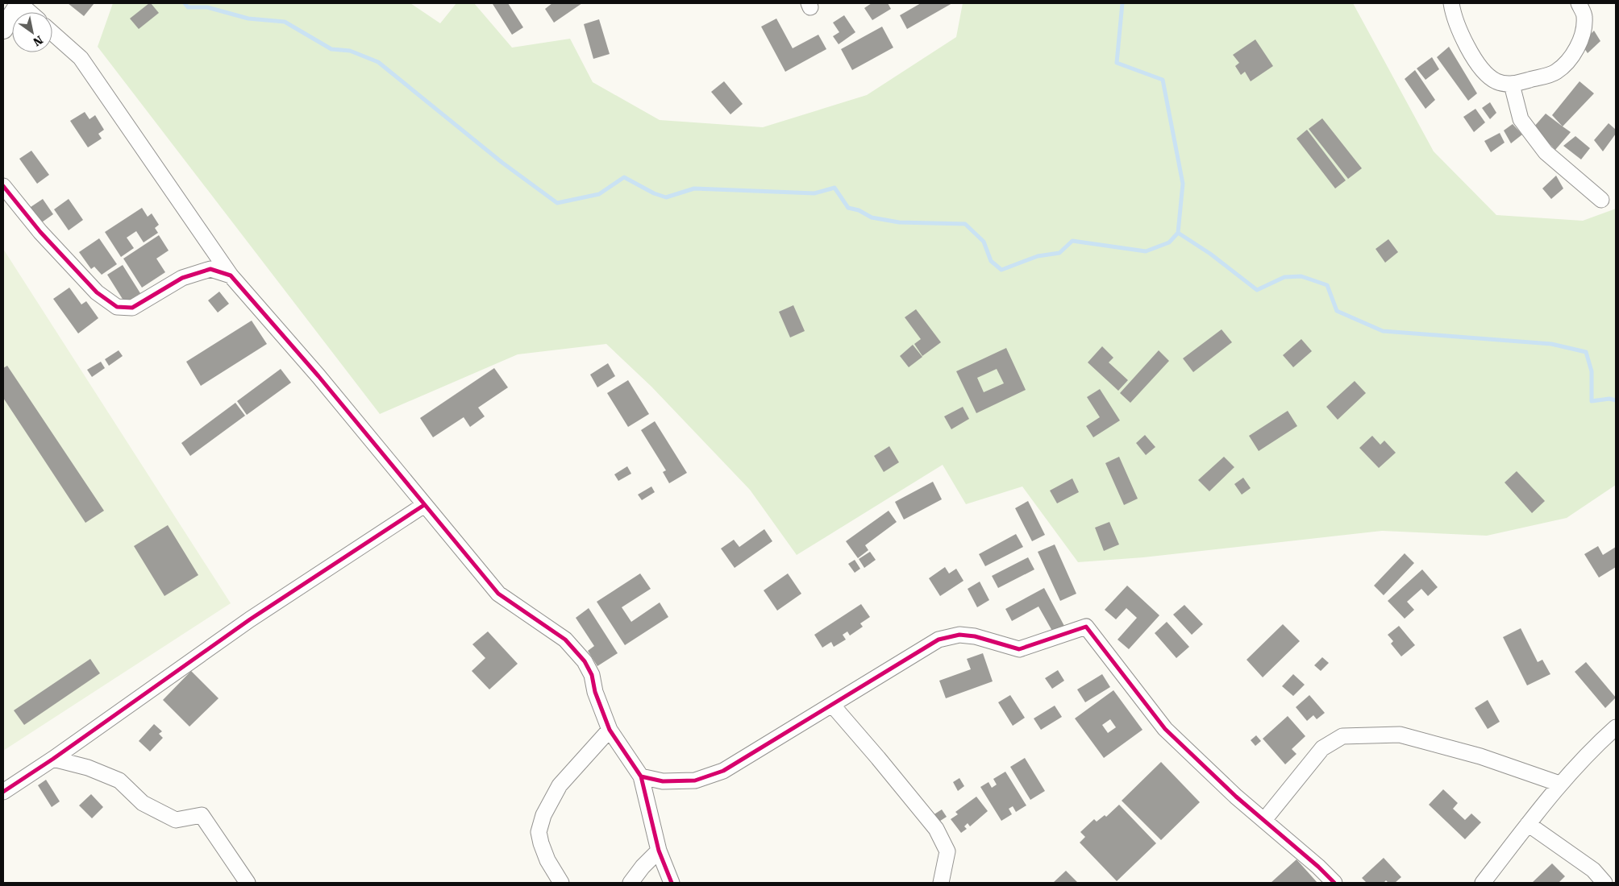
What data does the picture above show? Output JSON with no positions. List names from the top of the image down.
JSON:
{
  "north": "bottom right"
}
